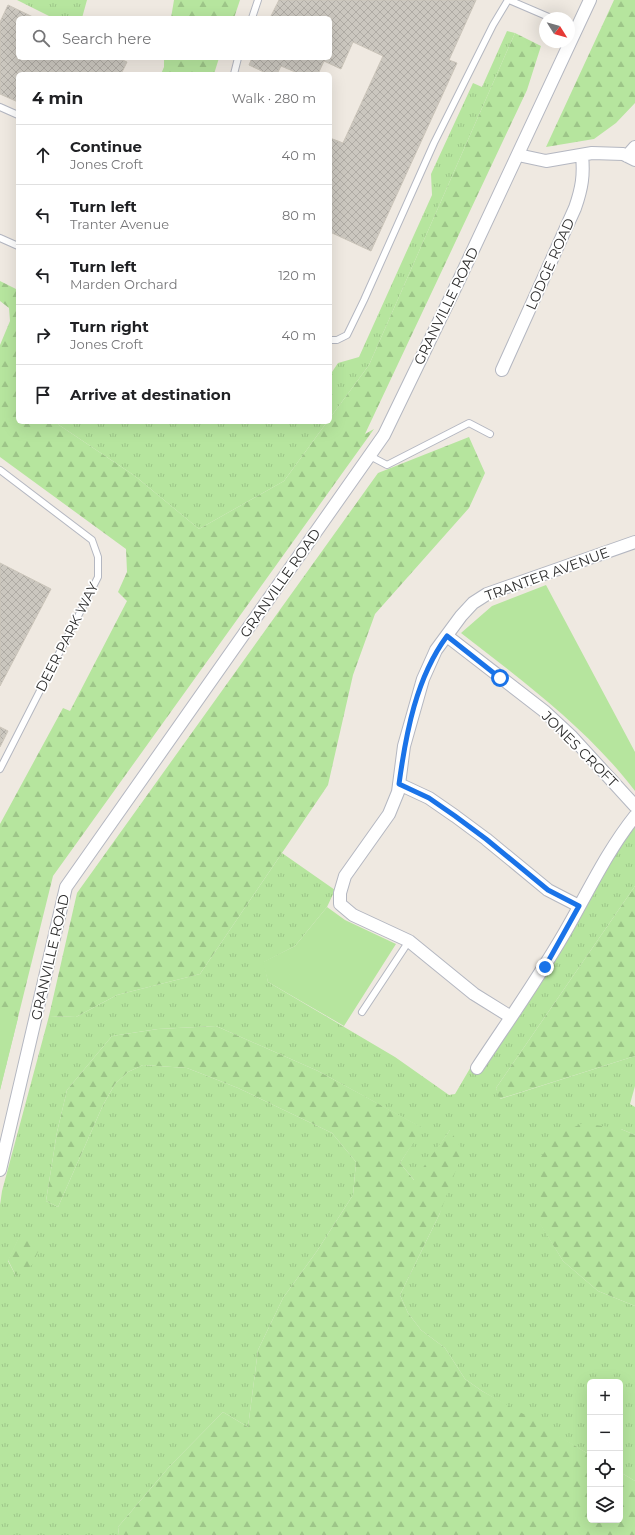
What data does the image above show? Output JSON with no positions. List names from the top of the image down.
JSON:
{
  "streets": {
    "street": [
      "LODGE ROAD",
      "GRANVILLE ROAD",
      "TRANTER AVENUE",
      "JONES CROFT"
    ],
    "lane": ["DEER PARK WAY"]
  },
  "crossings": [
    ["TRANTER AVENUE", "JONES CROFT"]
  ],
  "north": "bottom right",
  "page": {
    "search": "Search here",
    "heading": ["4 min", "Walk · 280 m"],
    "list": [
      ["Continue", "Jones Croft", "40 m"],
      ["Turn left", "Tranter Avenue", "80 m"],
      ["Turn left", "Marden Orchard", "120 m"],
      ["Turn right", "Jones Croft", "40 m"],
      "Arrive at destination"
    ],
    "map_buttons": ["+", "−"]
  }
}
